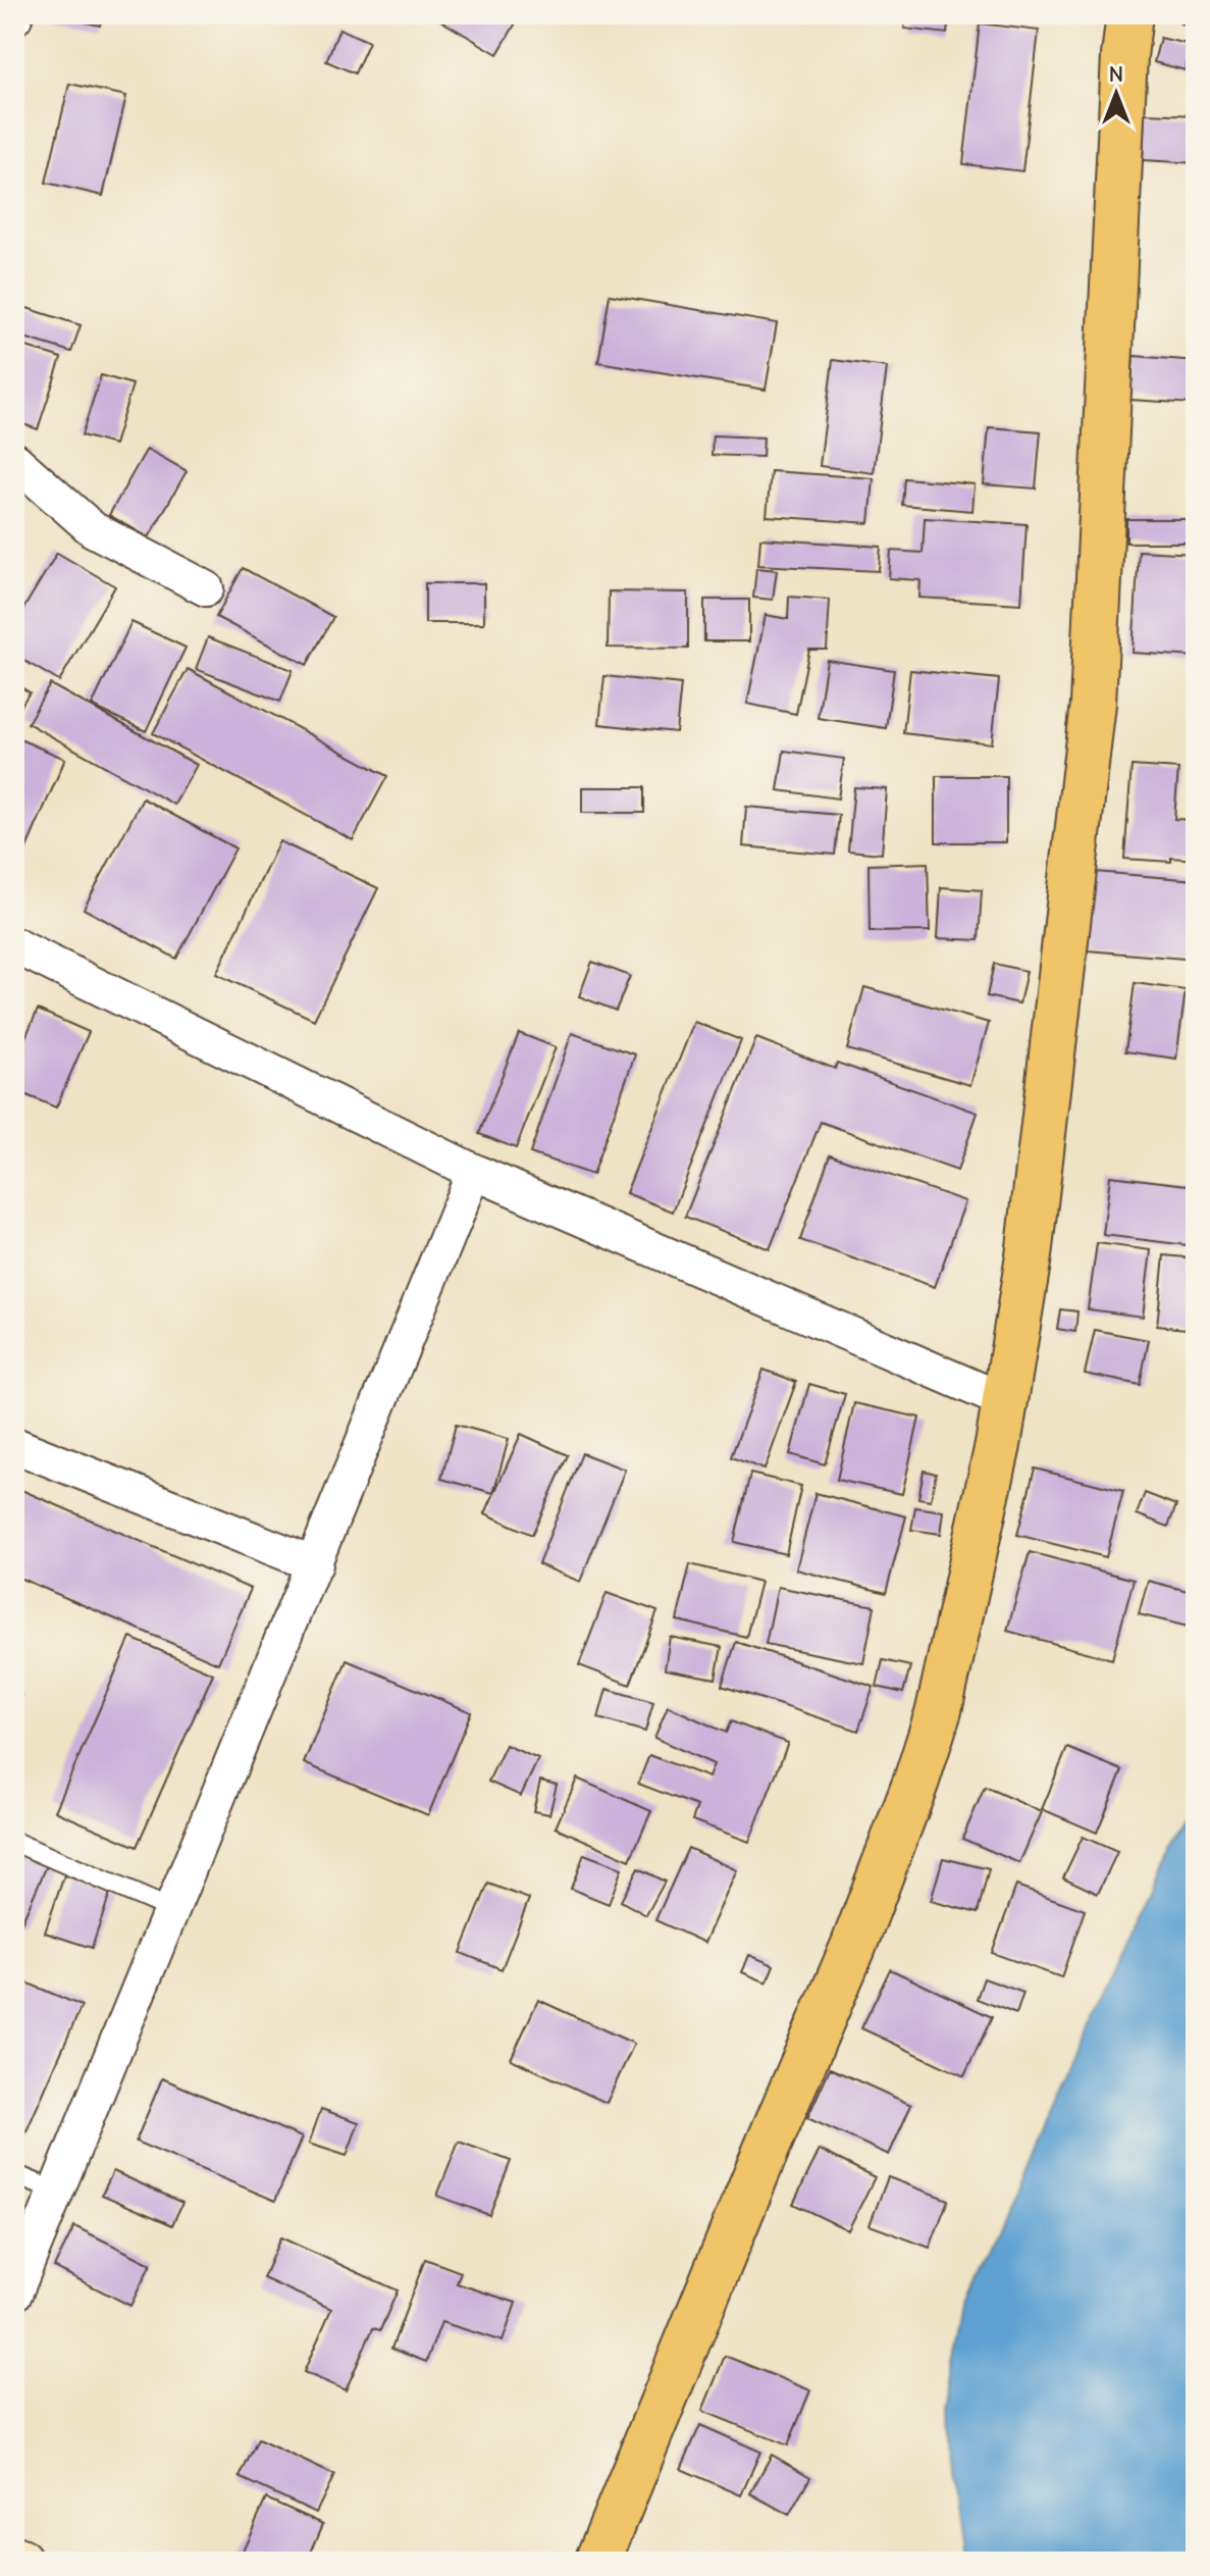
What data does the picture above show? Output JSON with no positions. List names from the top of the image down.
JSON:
{
  "north": "top"
}
